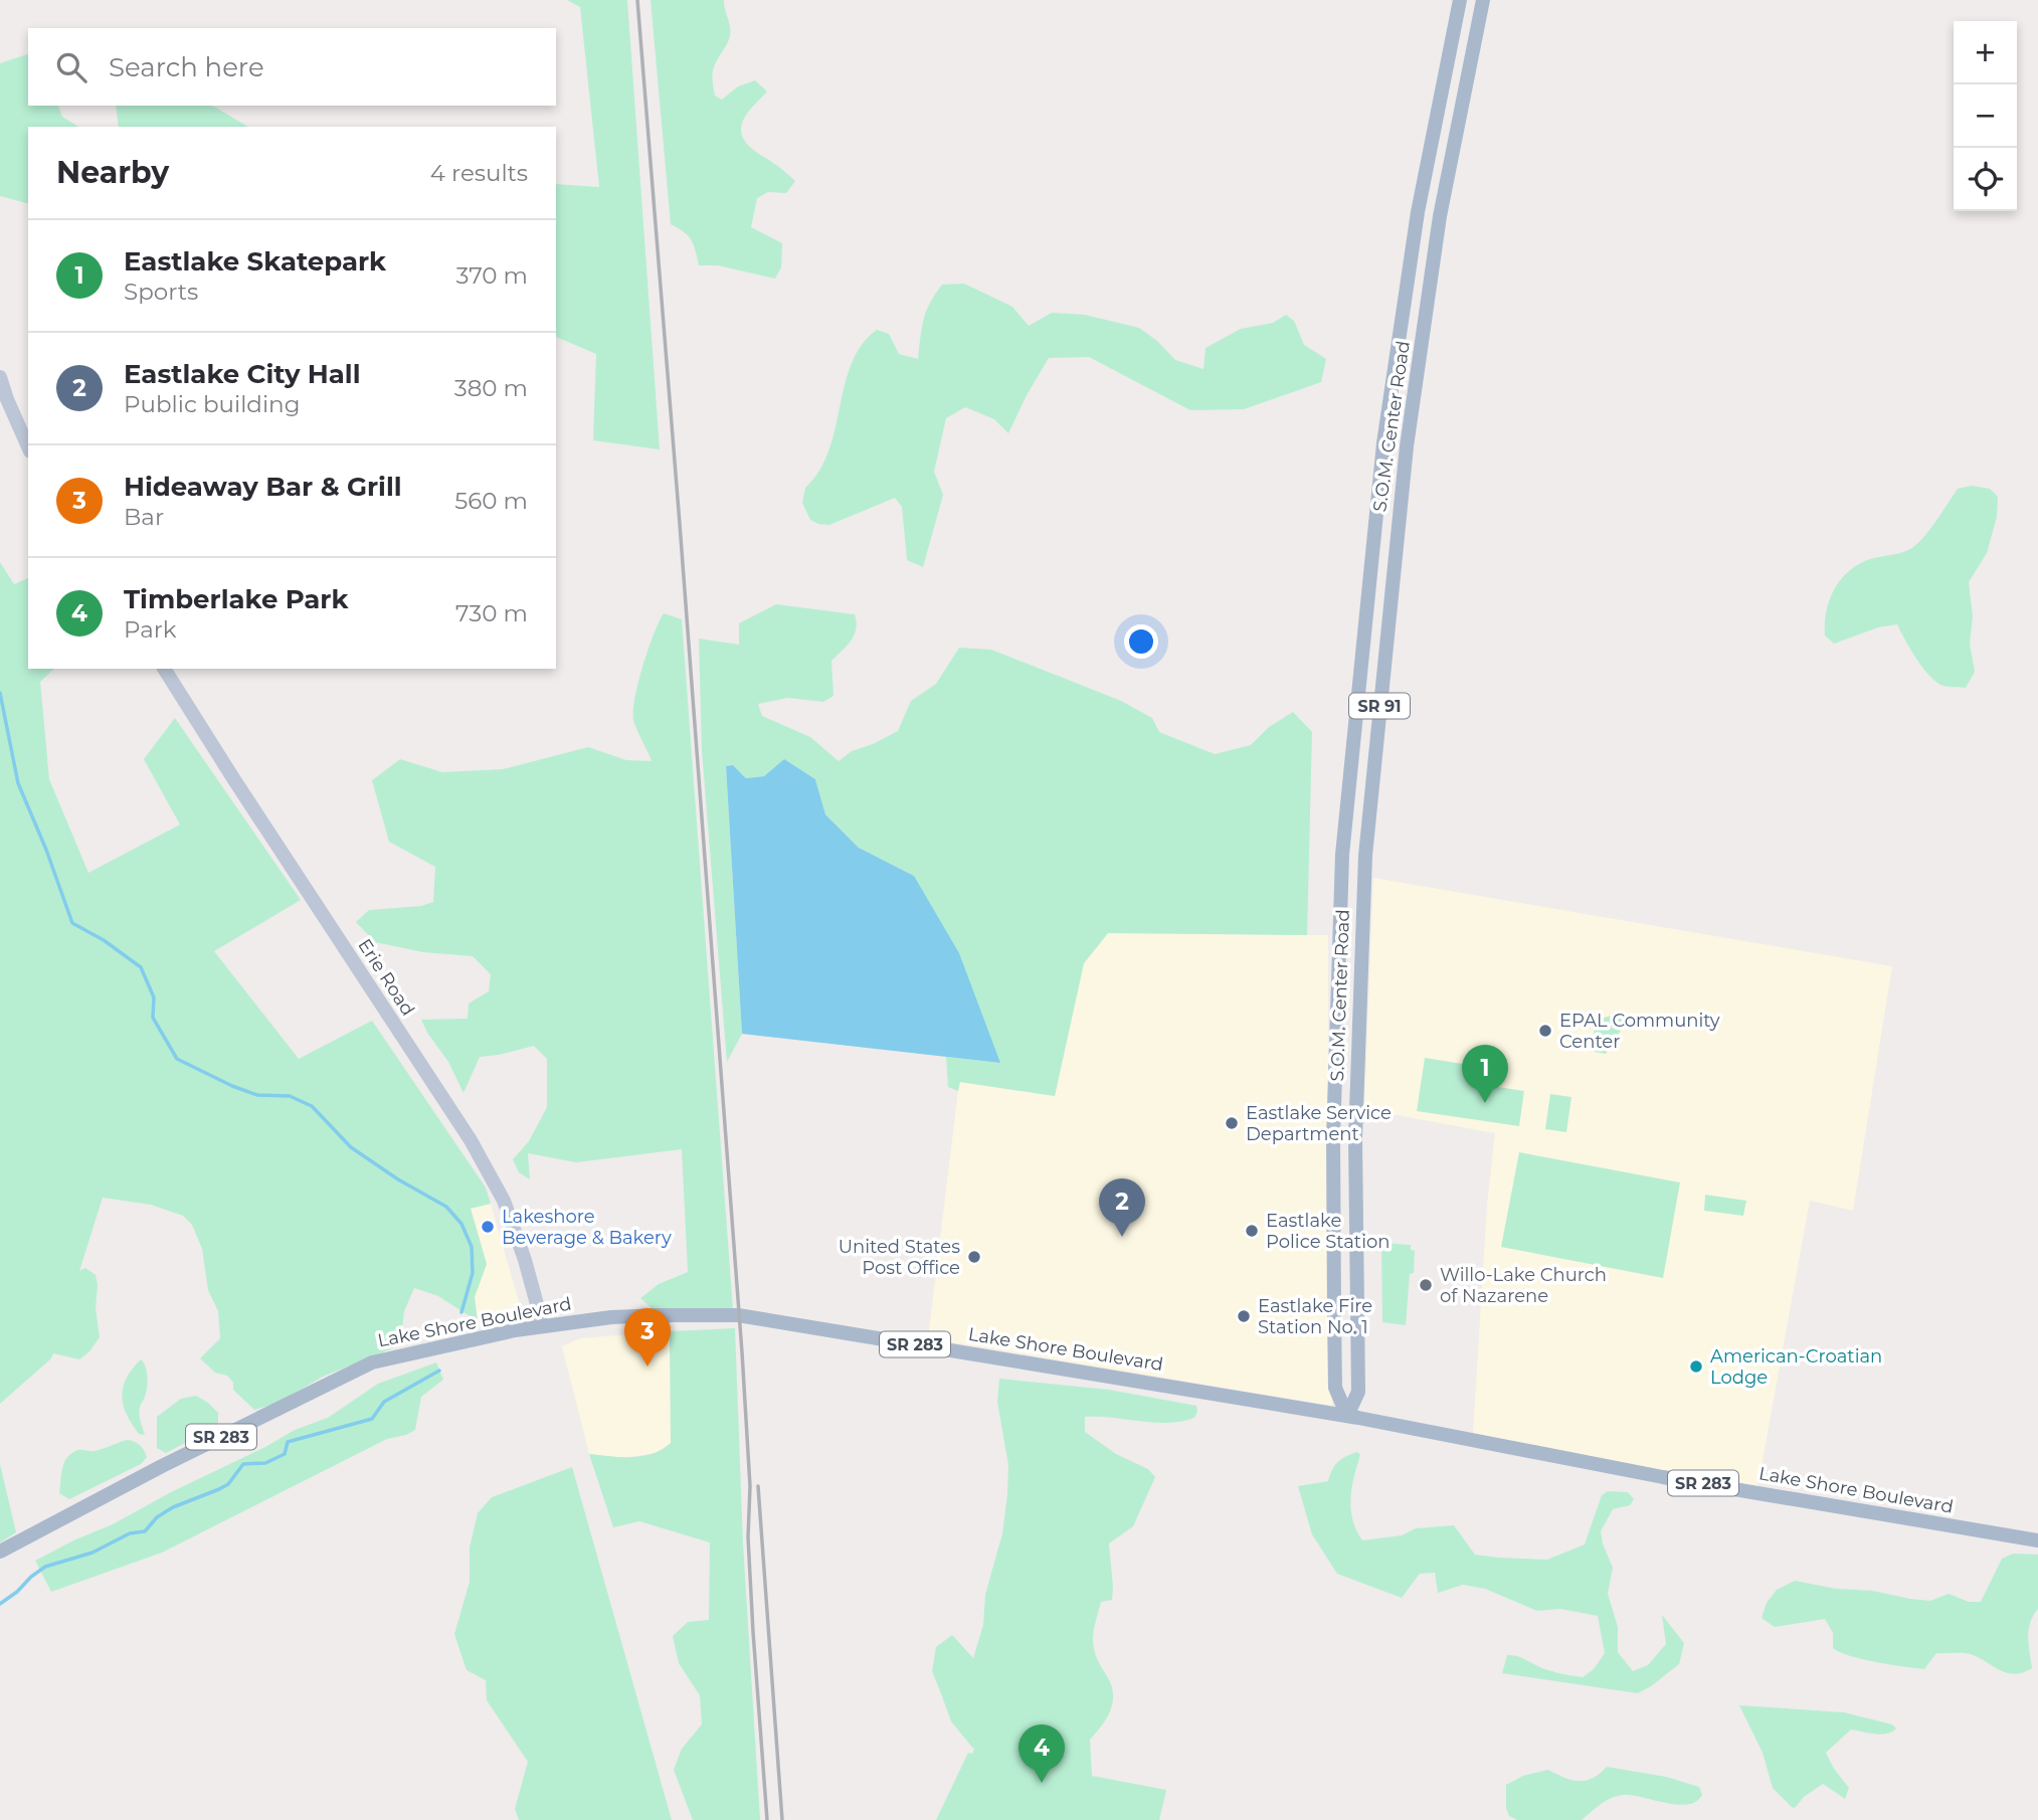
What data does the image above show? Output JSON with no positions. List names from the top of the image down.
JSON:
{
  "streets": {
    "main road": [
      "S.O.M. Center Road",
      "SR 91",
      "Lake Shore Boulevard",
      "SR 283"
    ],
    "street": ["Erie Road"]
  },
  "crossings": [
    ["S.O.M. Center Road", "Lake Shore Boulevard"],
    ["Erie Road", "Lake Shore Boulevard"]
  ],
  "places": [
    "EPAL Community Center",
    "Eastlake Service Department",
    "Lakeshore Beverage & Bakery",
    "Eastlake Police Station",
    "United States Post Office",
    "Willo-Lake Church of Nazarene",
    "Eastlake Fire Station No. 1",
    "American-Croatian Lodge"
  ],
  "page": {
    "map_buttons": ["+", "−"],
    "search": "Search here",
    "heading": ["Nearby", "4 results"],
    "list": [
      {
        "mark": "1",
        "name": "Eastlake Skatepark",
        "note": "Sports",
        "value": "370 m"
      },
      {
        "mark": "2",
        "name": "Eastlake City Hall",
        "note": "Public building",
        "value": "380 m"
      },
      {
        "mark": "3",
        "name": "Hideaway Bar & Grill",
        "note": "Bar",
        "value": "560 m"
      },
      {
        "mark": "4",
        "name": "Timberlake Park",
        "note": "Park",
        "value": "730 m"
      }
    ],
    "pins": [
      "1",
      "2",
      "3",
      "4"
    ]
  }
}
